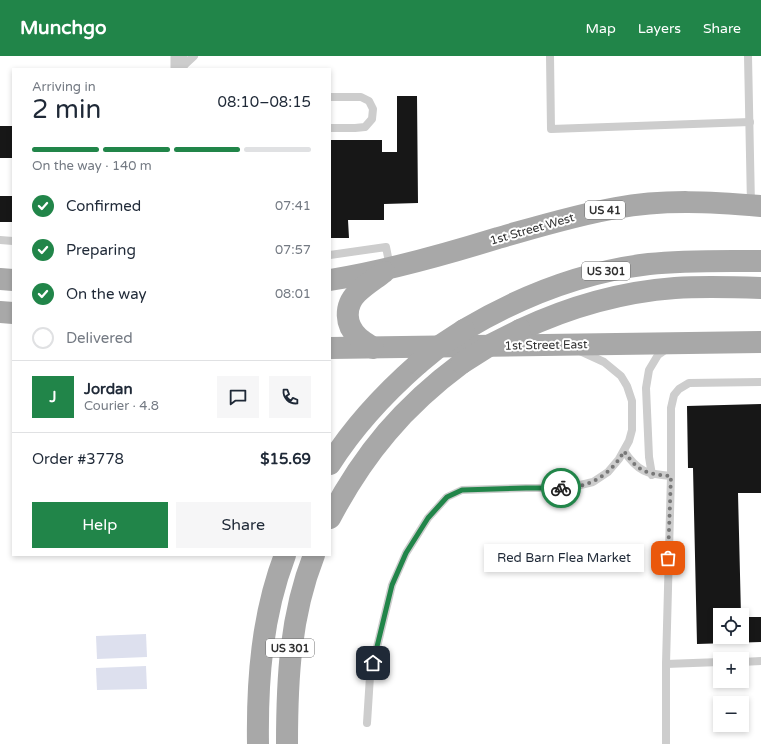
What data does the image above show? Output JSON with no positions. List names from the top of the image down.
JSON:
{
  "streets": {
    "main road": [
      "US 41",
      "1st Street West",
      "US 301",
      "1st Street East"
    ]
  },
  "places": ["Red Barn Flea Market"],
  "page": {
    "header": "Munchgo",
    "nav": ["Map", "Layers", "Share"],
    "heading": ["2 min", "Arriving in", "08:10–08:15"],
    "panel": [
      "Jordan",
      "Courier · 4.8",
      "Order #3778",
      "$15.69"
    ],
    "bar": "On the way · 140 m",
    "list": [
      ["Confirmed", "07:41"],
      ["Preparing", "07:57"],
      ["On the way", "08:01"],
      "Delivered"
    ],
    "round": "J",
    "buttons": ["Help", "Share"],
    "bubble": "Red Barn Flea Market",
    "map_buttons": ["+", "−"]
  }
}
